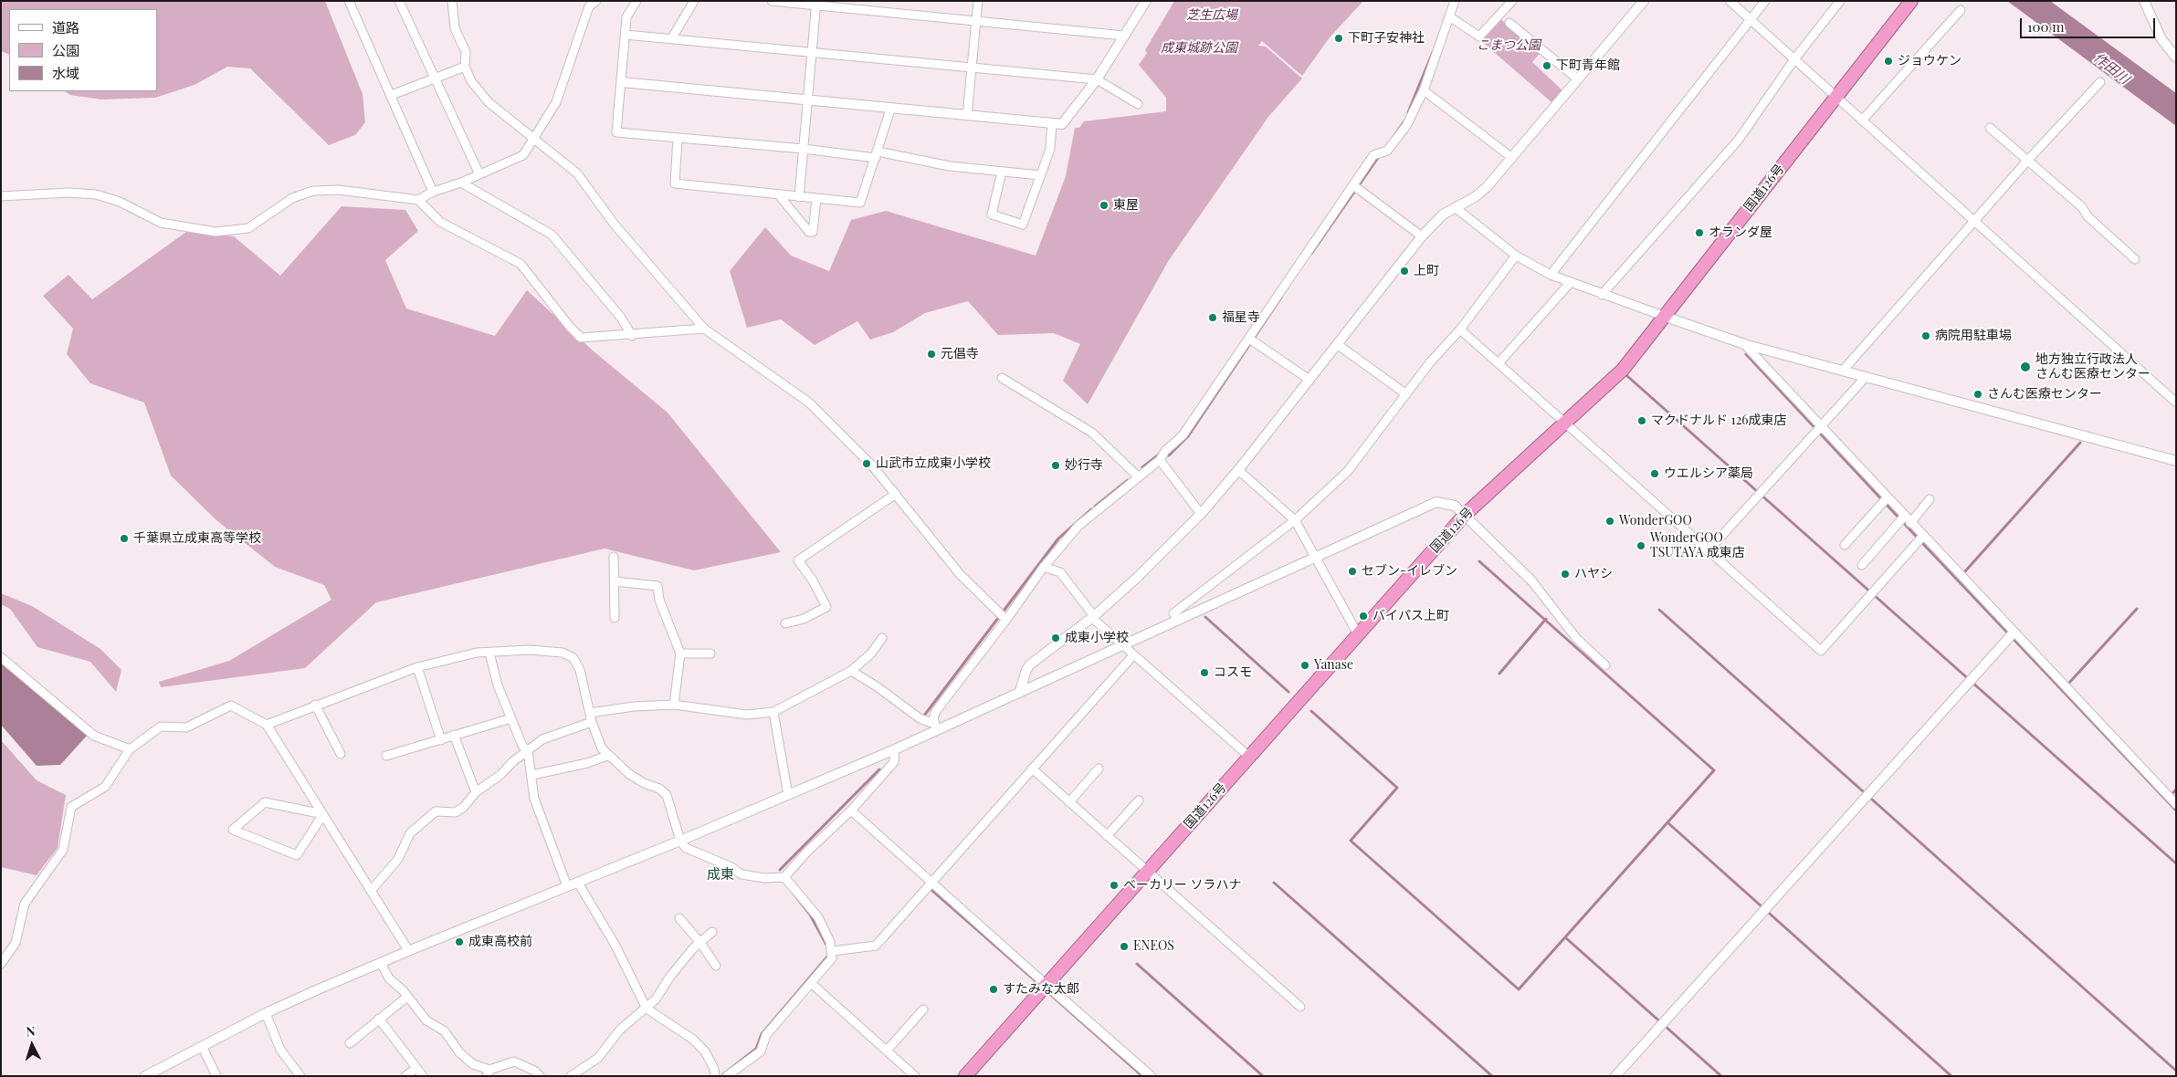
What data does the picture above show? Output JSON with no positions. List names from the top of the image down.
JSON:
{
  "streets": {
    "highway": ["国道126号"]
  },
  "districts": ["成東"],
  "water": ["作田川"],
  "parks": ["芝生広場", "こまつ公園", "成東城跡公園"],
  "places": [
    "下町子安神社",
    "ジョウケン",
    "下町青年館",
    "東屋",
    "オランダ屋",
    "上町",
    "福星寺",
    "病院用駐車場",
    "元倡寺",
    "地方独立行政法人 さんむ医療センター",
    "さんむ医療センター",
    "マクドナルド 126成東店",
    "山武市立成東小学校",
    "妙行寺",
    "ウエルシア薬局",
    "WonderGOO",
    "千葉県立成東高等学校",
    "WonderGOO TSUTAYA 成東店",
    "セブン-イレブン",
    "ハヤシ",
    "バイパス上町",
    "成東小学校",
    "Yanase",
    "コスモ",
    "ベーカリー ソラハナ",
    "成東高校前",
    "ENEOS",
    "すたみな太郎"
  ],
  "legend": ["道路", "公園", "水域"],
  "scale_bar": "100 m",
  "north": "top"
}
